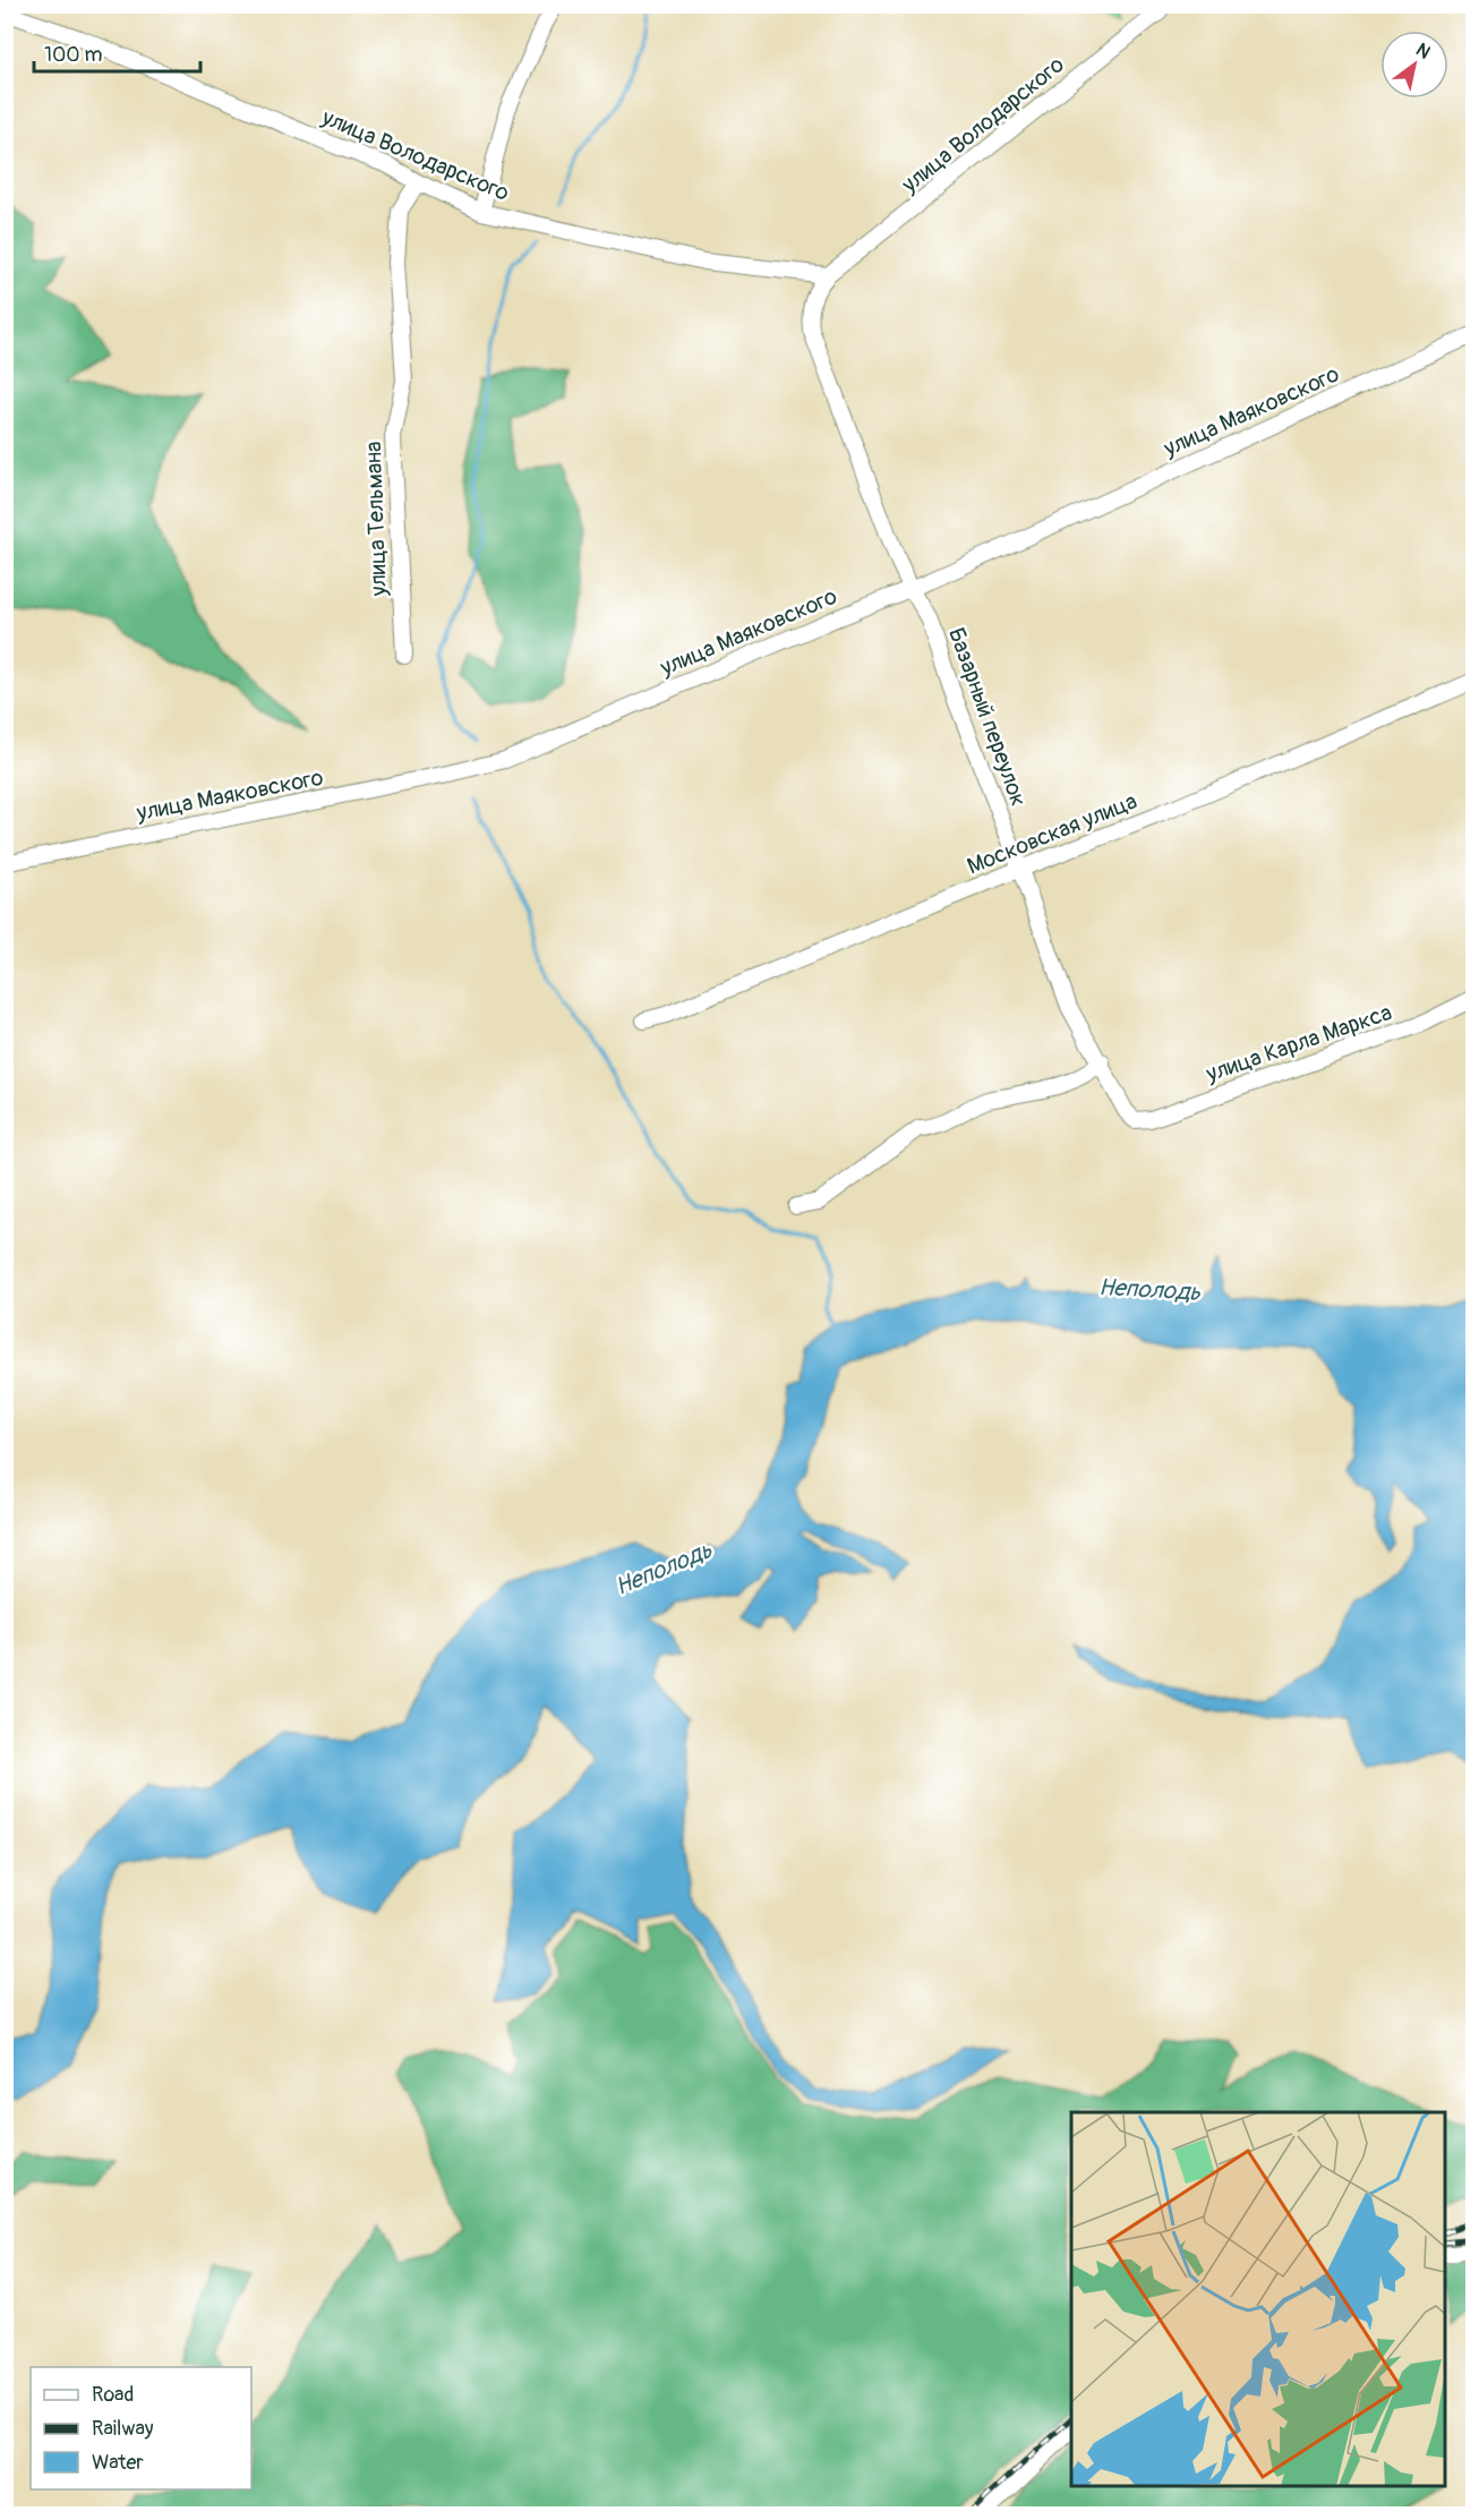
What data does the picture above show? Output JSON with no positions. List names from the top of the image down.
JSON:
{
  "streets": {
    "street": [
      "улица Володарского",
      "улица Маяковского",
      "улица Тельмана",
      "Базарный переулок",
      "Московская улица",
      "улица Карла Маркса"
    ]
  },
  "crossings": [
    ["улица Володарского", "улица Маяковского"],
    ["улица Володарского", "улица Тельмана"],
    ["улица Володарского", "Базарный переулок"],
    ["улица Маяковского", "Базарный переулок"],
    ["Базарный переулок", "Московская улица"],
    ["Базарный переулок", "улица Карла Маркса"]
  ],
  "water": ["Неполодь"],
  "legend": ["Road", "Railway", "Water"],
  "scale_bar": "100 m",
  "north": "top right"
}
